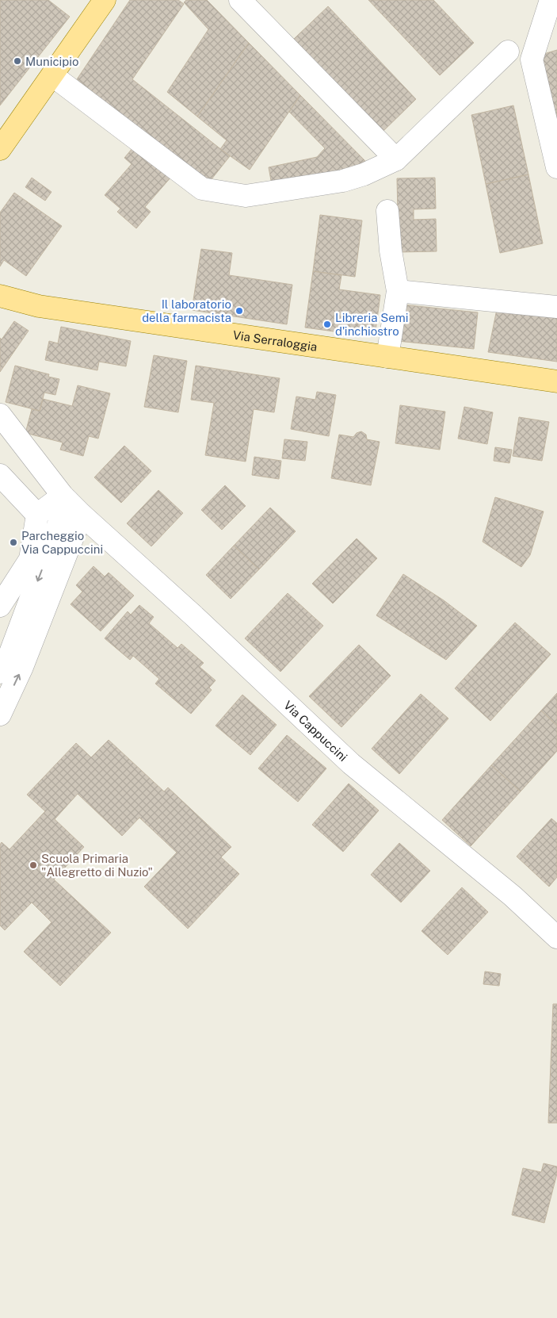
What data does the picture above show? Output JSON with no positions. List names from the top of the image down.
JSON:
{
  "streets": {
    "main road": ["Via Serraloggia"],
    "street": ["Via Cappuccini"]
  },
  "places": [
    "Municipio",
    "Il laboratorio della farmacista",
    "Libreria Semi d'inchiostro",
    "Parcheggio Via Cappuccini",
    "Scuola Primaria \"Allegretto di Nuzio\""
  ]
}
